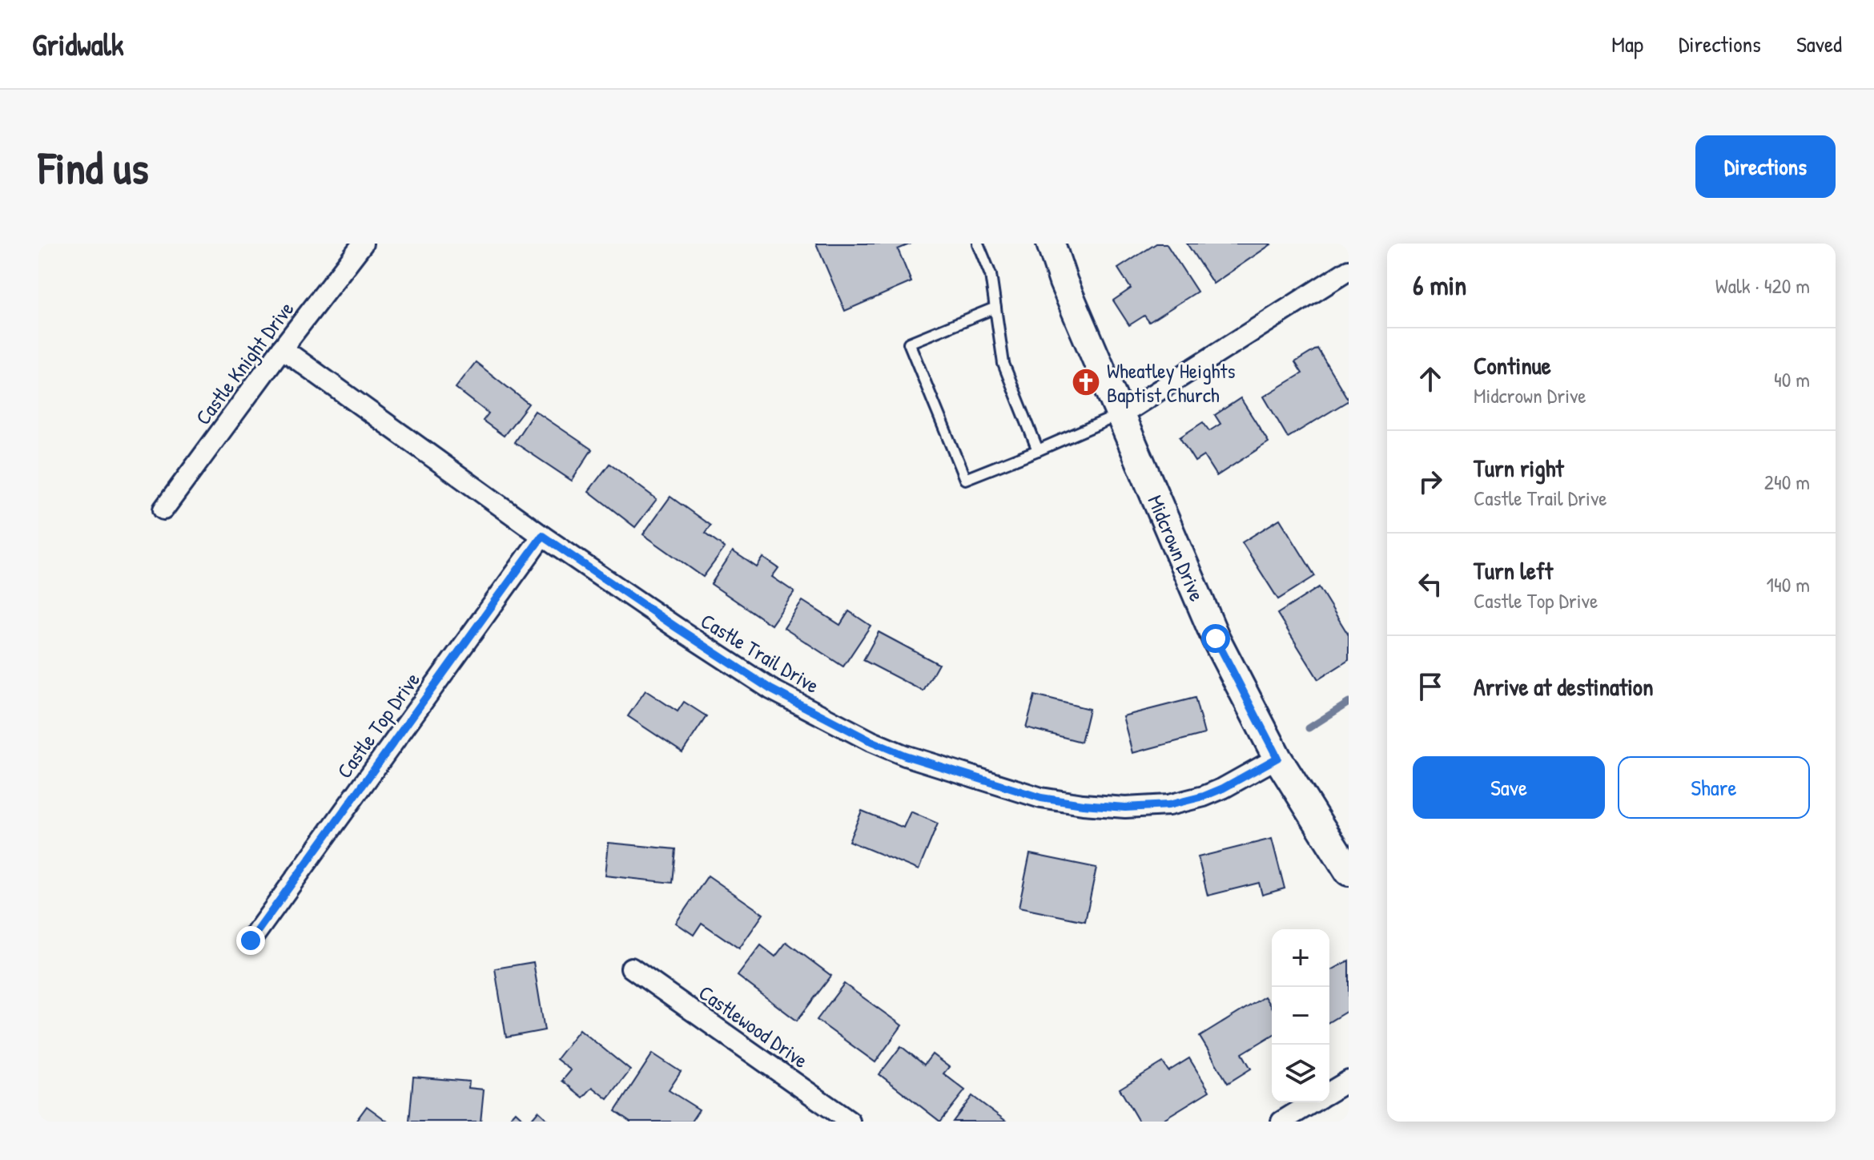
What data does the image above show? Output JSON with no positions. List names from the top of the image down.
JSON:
{
  "streets": {
    "street": [
      "Castle Knight Drive",
      "Midcrown Drive",
      "Castle Trail Drive",
      "Castle Top Drive",
      "Castlewood Drive"
    ]
  },
  "crossings": [
    ["Castle Knight Drive", "Castle Trail Drive"],
    ["Midcrown Drive", "Castle Trail Drive"],
    ["Castle Trail Drive", "Castle Top Drive"]
  ],
  "places": {
    "church": ["Wheatley Heights Baptist Church"]
  },
  "page": {
    "header": "Gridwalk",
    "nav": ["Map", "Directions", "Saved"],
    "buttons": [
      "Directions",
      ["Save", "Share"]
    ],
    "title": "Find us",
    "heading": ["6 min", "Walk · 420 m"],
    "list": [
      ["Continue", "Midcrown Drive", "40 m"],
      ["Turn right", "Castle Trail Drive", "240 m"],
      ["Turn left", "Castle Top Drive", "140 m"],
      "Arrive at destination"
    ],
    "map_buttons": ["+", "−"]
  }
}
